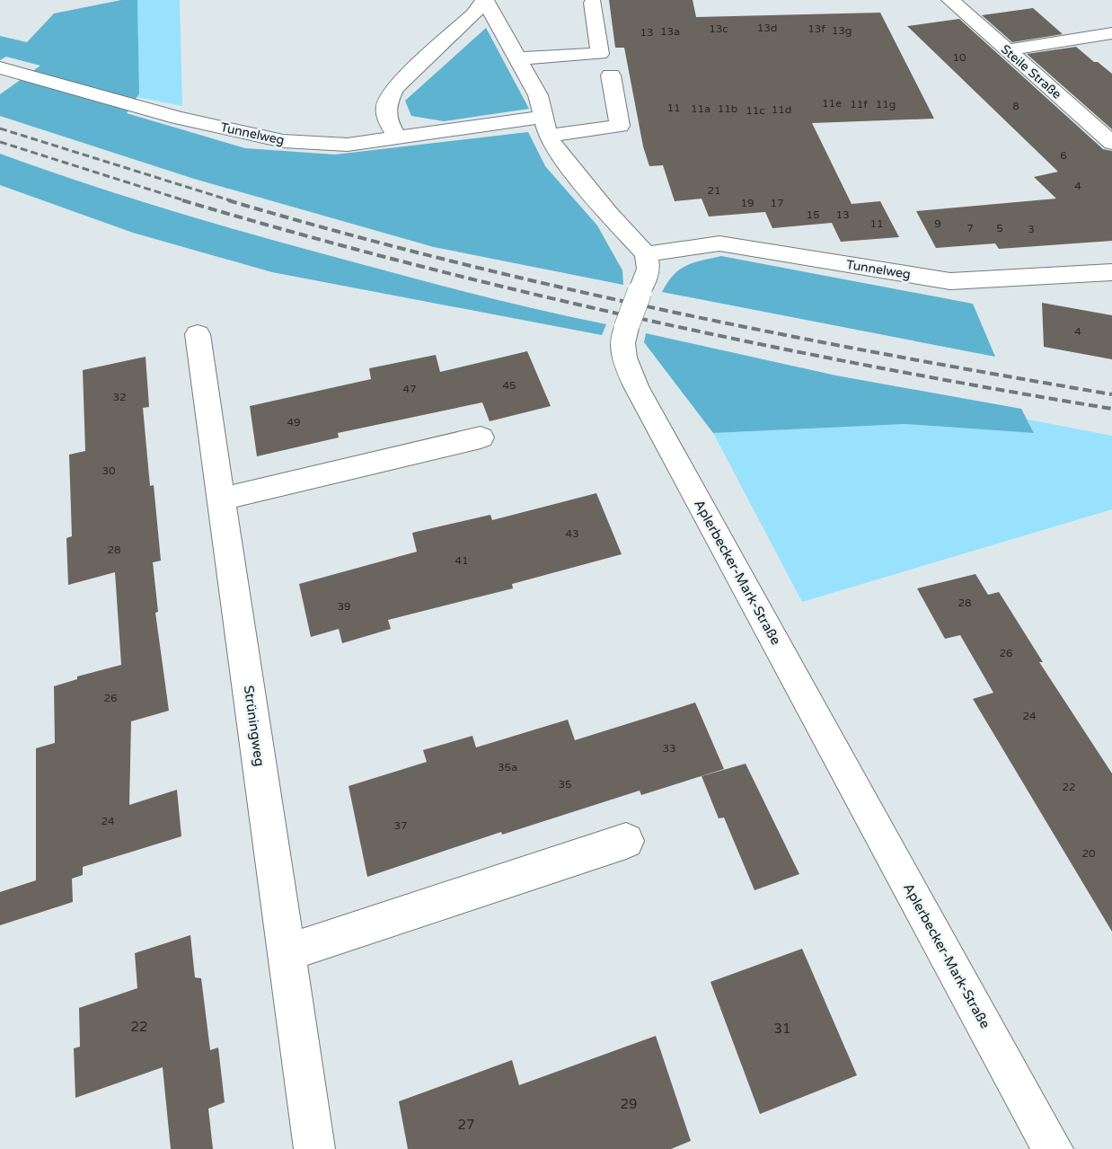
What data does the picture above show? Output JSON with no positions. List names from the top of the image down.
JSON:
{
  "streets": {
    "street": [
      "Steile Straße",
      "Tunnelweg",
      "Aplerbecker-Mark-Straße",
      "Strüningweg"
    ]
  },
  "crossings": [
    ["Tunnelweg", "Aplerbecker-Mark-Straße"]
  ],
  "house_numbers": [
    "13d",
    "13c",
    "13f",
    "13g",
    "13a",
    "13",
    "10",
    "11e",
    "11f",
    "11g",
    "8",
    "11",
    "11a",
    "11b",
    "11d",
    "11c",
    "6",
    "4",
    "21",
    "19",
    "17",
    "15",
    "13",
    "11",
    "9",
    "7",
    "5",
    "3",
    "4",
    "45",
    "47",
    "32",
    "49",
    "30",
    "43",
    "28",
    "41",
    "28",
    "39",
    "26",
    "26",
    "24",
    "33",
    "35a",
    "35",
    "22",
    "24",
    "37",
    "20",
    "22",
    "31",
    "29",
    "27"
  ]
}
